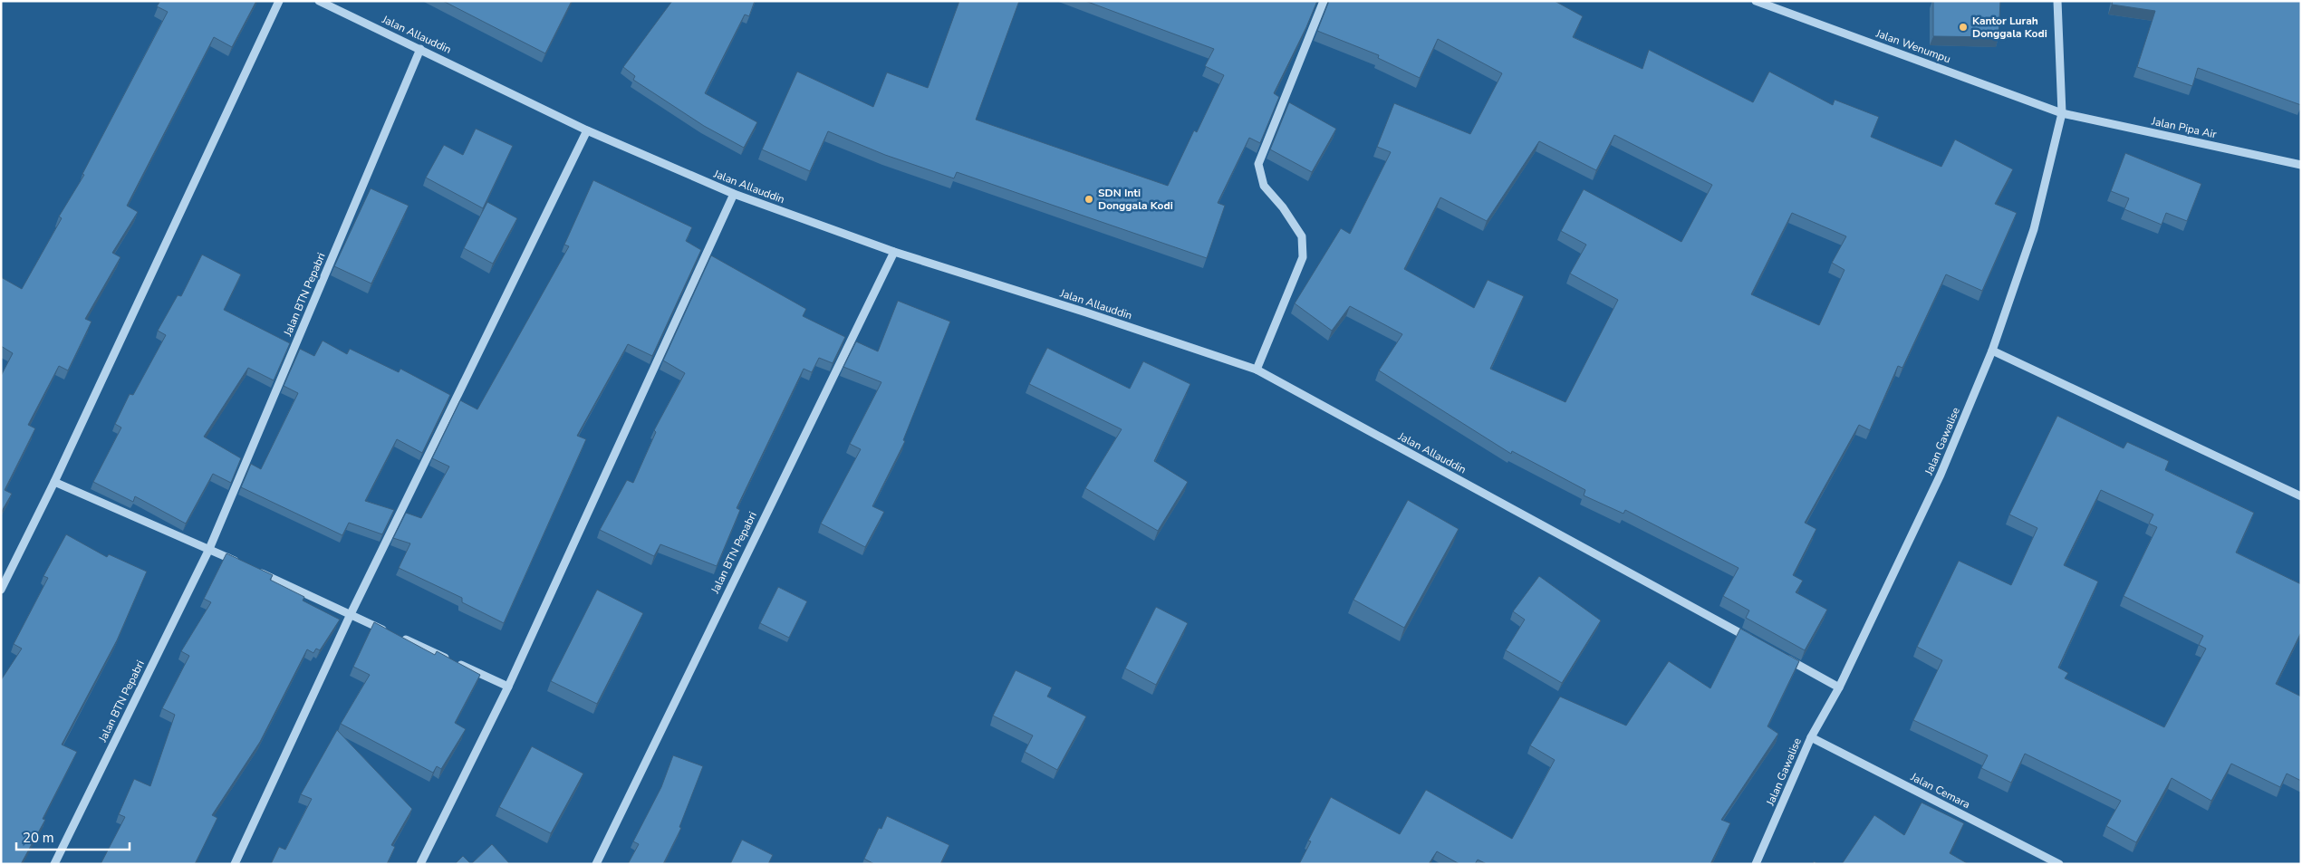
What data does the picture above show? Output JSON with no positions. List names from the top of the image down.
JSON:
{
  "streets": {
    "street": [
      "Jalan Allauddin",
      "Jalan Wenumpu",
      "Jalan Pipa Air",
      "Jalan BTN Pepabri",
      "Jalan Gawalise",
      "Jalan Cemara"
    ]
  },
  "crossings": [
    ["Jalan Allauddin", "Jalan BTN Pepabri"],
    ["Jalan Wenumpu", "Jalan Pipa Air"],
    ["Jalan Wenumpu", "Jalan Gawalise"],
    ["Jalan Pipa Air", "Jalan Gawalise"],
    ["Jalan Gawalise", "Jalan Cemara"]
  ],
  "places": ["Kantor Lurah Donggala Kodi", "SDN Inti Donggala Kodi"],
  "scale_bar": "20 m"
}
